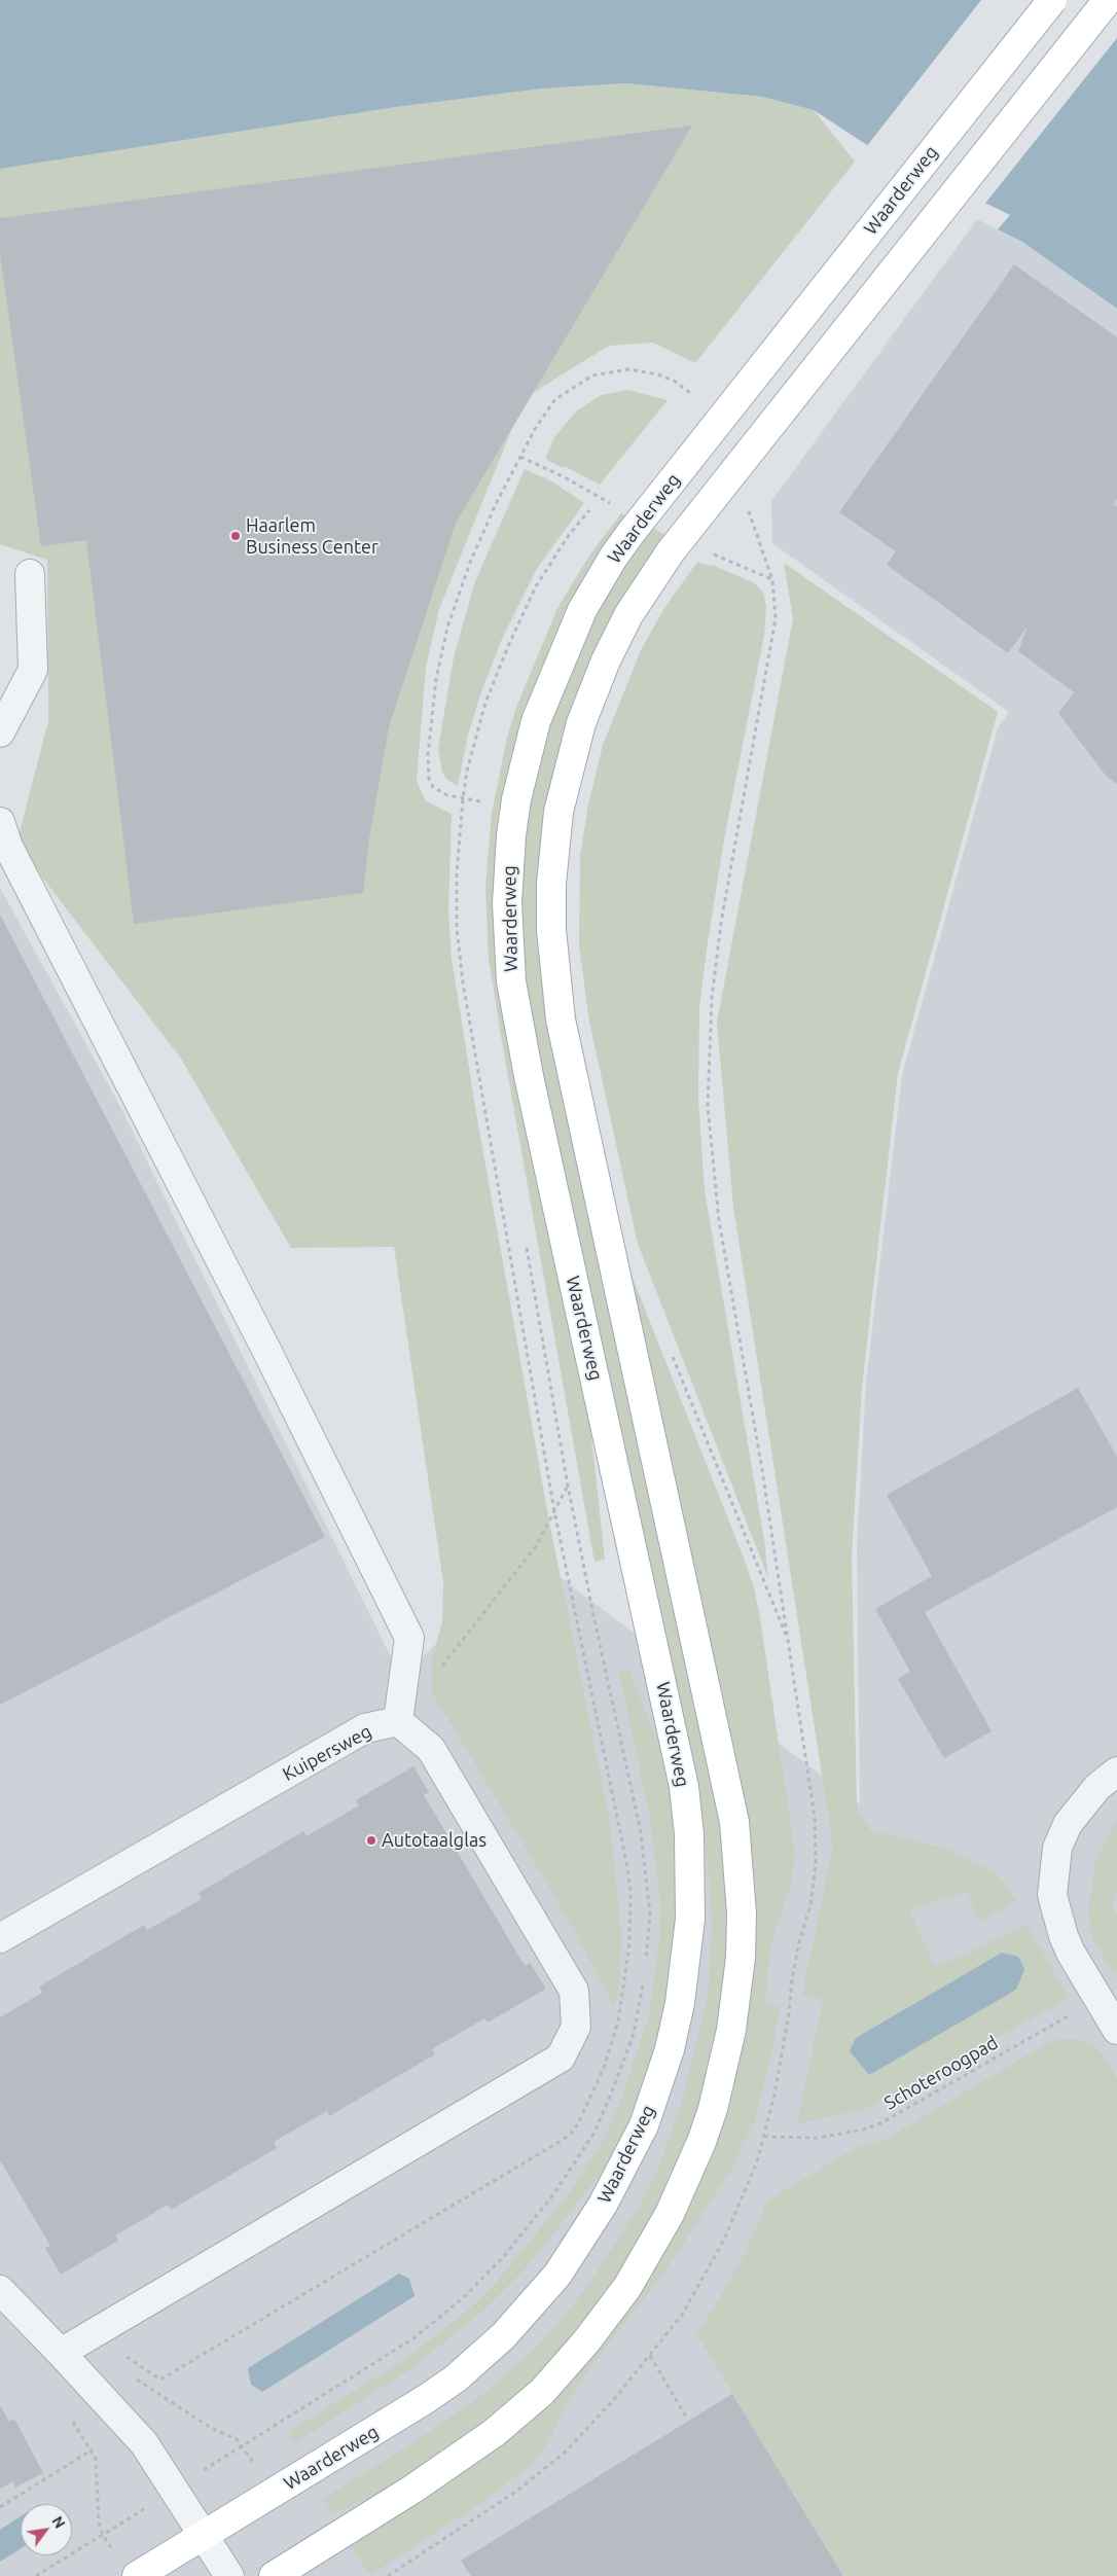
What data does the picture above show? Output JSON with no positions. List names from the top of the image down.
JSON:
{
  "streets": {
    "main road": ["Waarderweg"],
    "street": ["Kuipersweg"],
    "path": ["Schoteroogpad"]
  },
  "places": ["Haarlem Business Center", "Autotaalglas"],
  "north": "top right"
}
